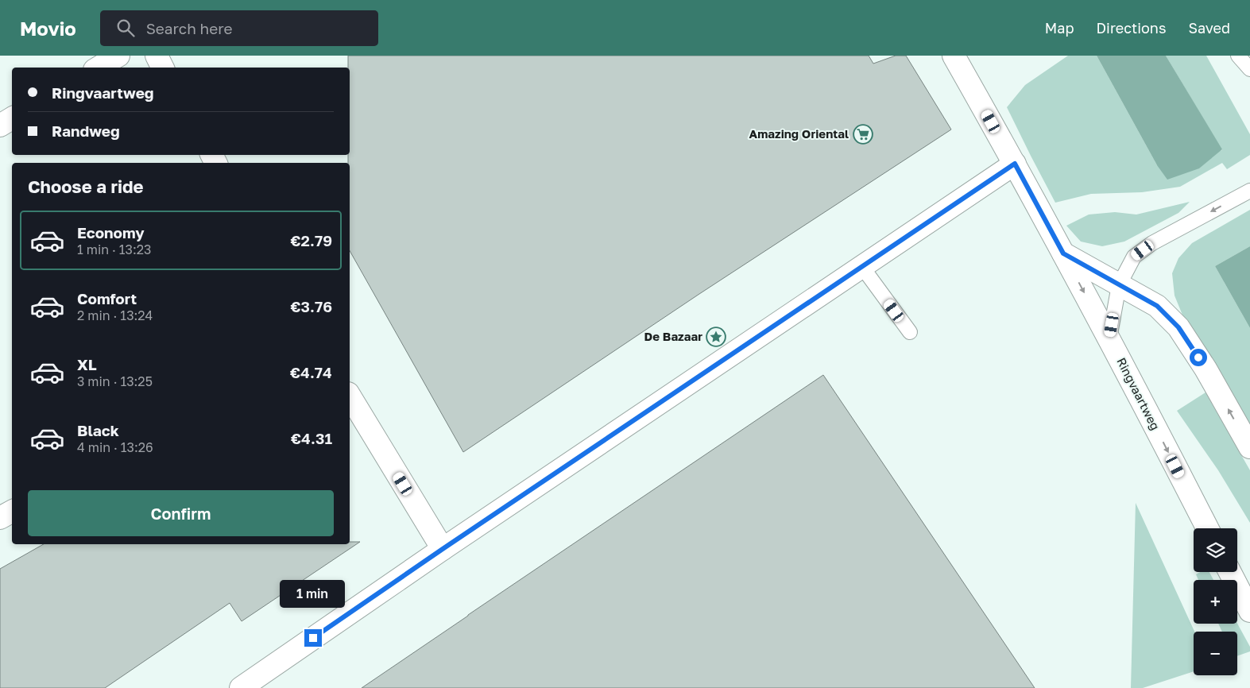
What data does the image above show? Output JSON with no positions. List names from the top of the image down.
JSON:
{
  "streets": {
    "street": ["Ringvaartweg"]
  },
  "places": {
    "supermarket": ["Amazing Oriental"],
    "place": ["De Bazaar"]
  },
  "page": {
    "header": "Movio",
    "search": "Search here",
    "nav": ["Map", "Directions", "Saved"],
    "banner": ["Ringvaartweg", "Randweg"],
    "heading": "Choose a ride",
    "list": [
      {
        "name": "Economy",
        "note": "1 min · 13:23",
        "value": "€2.79"
      },
      {
        "name": "Comfort",
        "note": "2 min · 13:24",
        "value": "€3.76"
      },
      {
        "name": "XL",
        "note": "3 min · 13:25",
        "value": "€4.74"
      },
      {
        "name": "Black",
        "note": "4 min · 13:26",
        "value": "€4.31"
      }
    ],
    "buttons": "Confirm",
    "map_buttons": ["+", "−"],
    "bubble": "1 min"
  }
}
